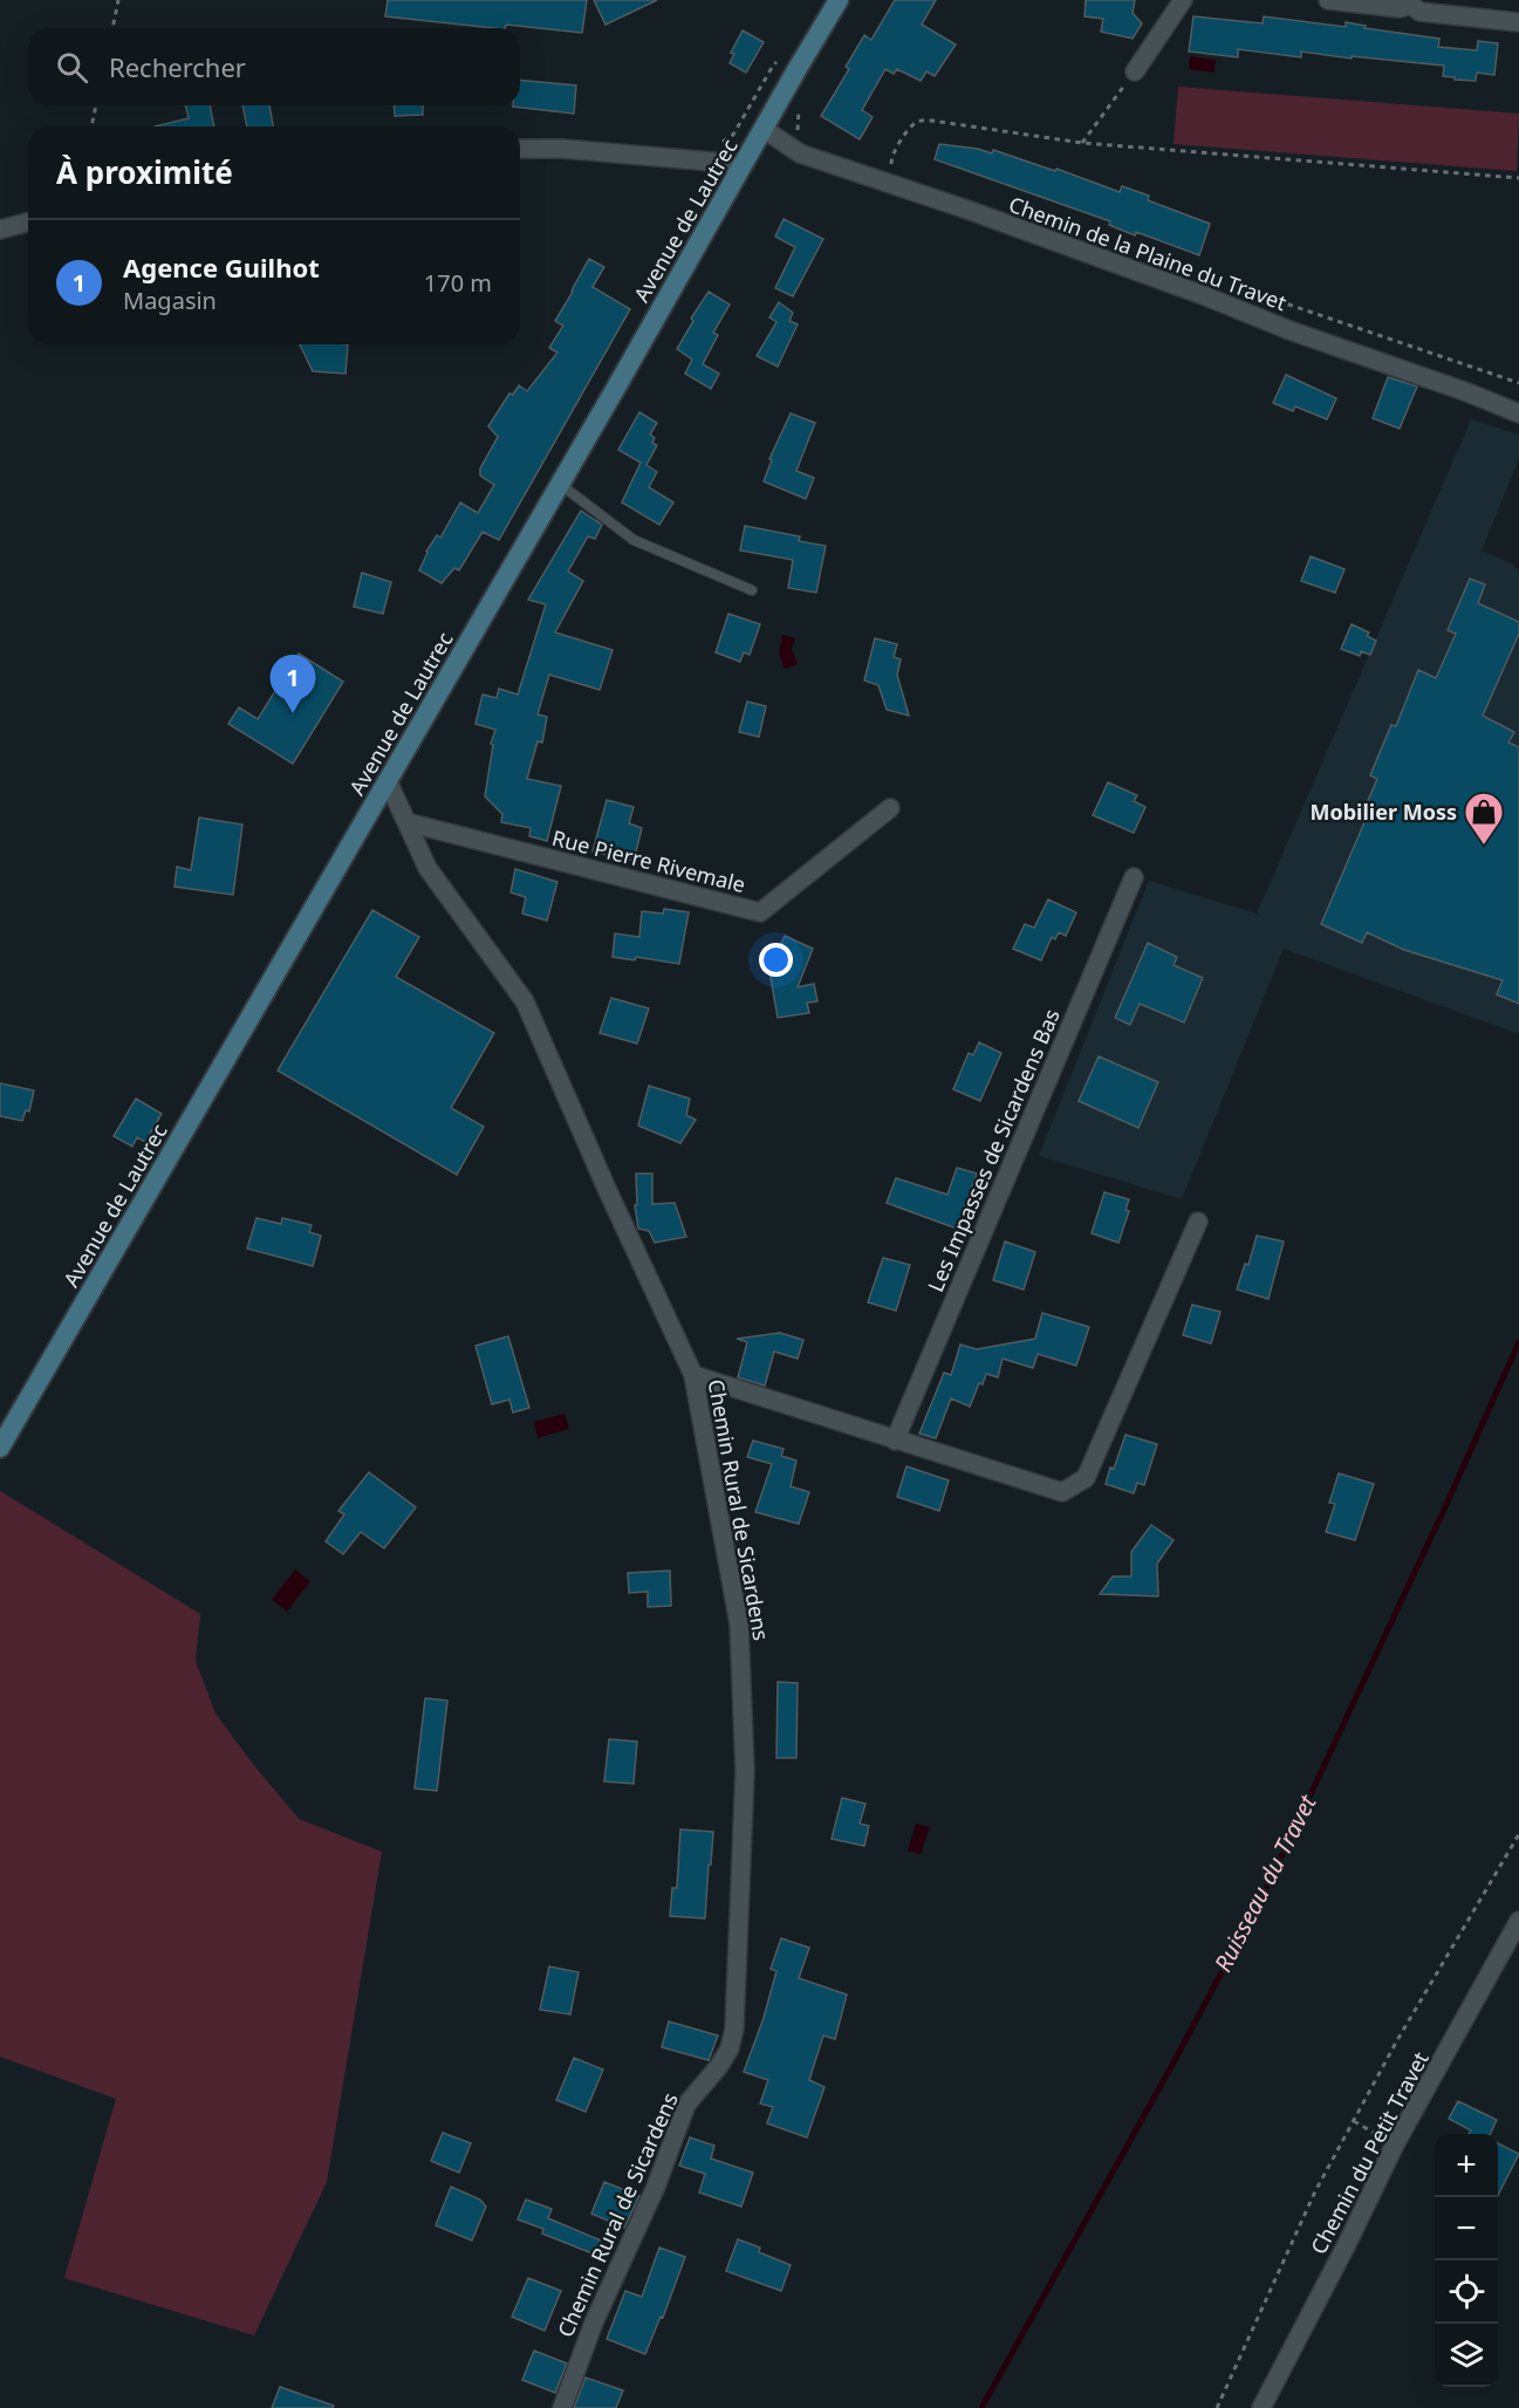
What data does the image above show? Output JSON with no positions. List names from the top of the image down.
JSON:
{
  "streets": {
    "main road": ["Avenue de Lautrec"],
    "street": [
      "Chemin de la Plaine du Travet",
      "Rue Pierre Rivemale",
      "Les Impasses de Sicardens Bas",
      "Chemin Rural de Sicardens",
      "Chemin du Petit Travet"
    ]
  },
  "crossings": [
    ["Avenue de Lautrec", "Chemin de la Plaine du Travet"],
    ["Avenue de Lautrec", "Chemin Rural de Sicardens"],
    ["Rue Pierre Rivemale", "Chemin Rural de Sicardens"]
  ],
  "water": ["Ruisseau du Travet"],
  "places": {
    "shop": ["Mobilier Moss"]
  },
  "page": {
    "search": "Rechercher",
    "heading": "À proximité",
    "list": [
      {
        "mark": "1",
        "name": "Agence Guilhot",
        "note": "Magasin",
        "value": "170 m"
      }
    ],
    "pins": "1",
    "map_buttons": ["+", "−"]
  }
}
